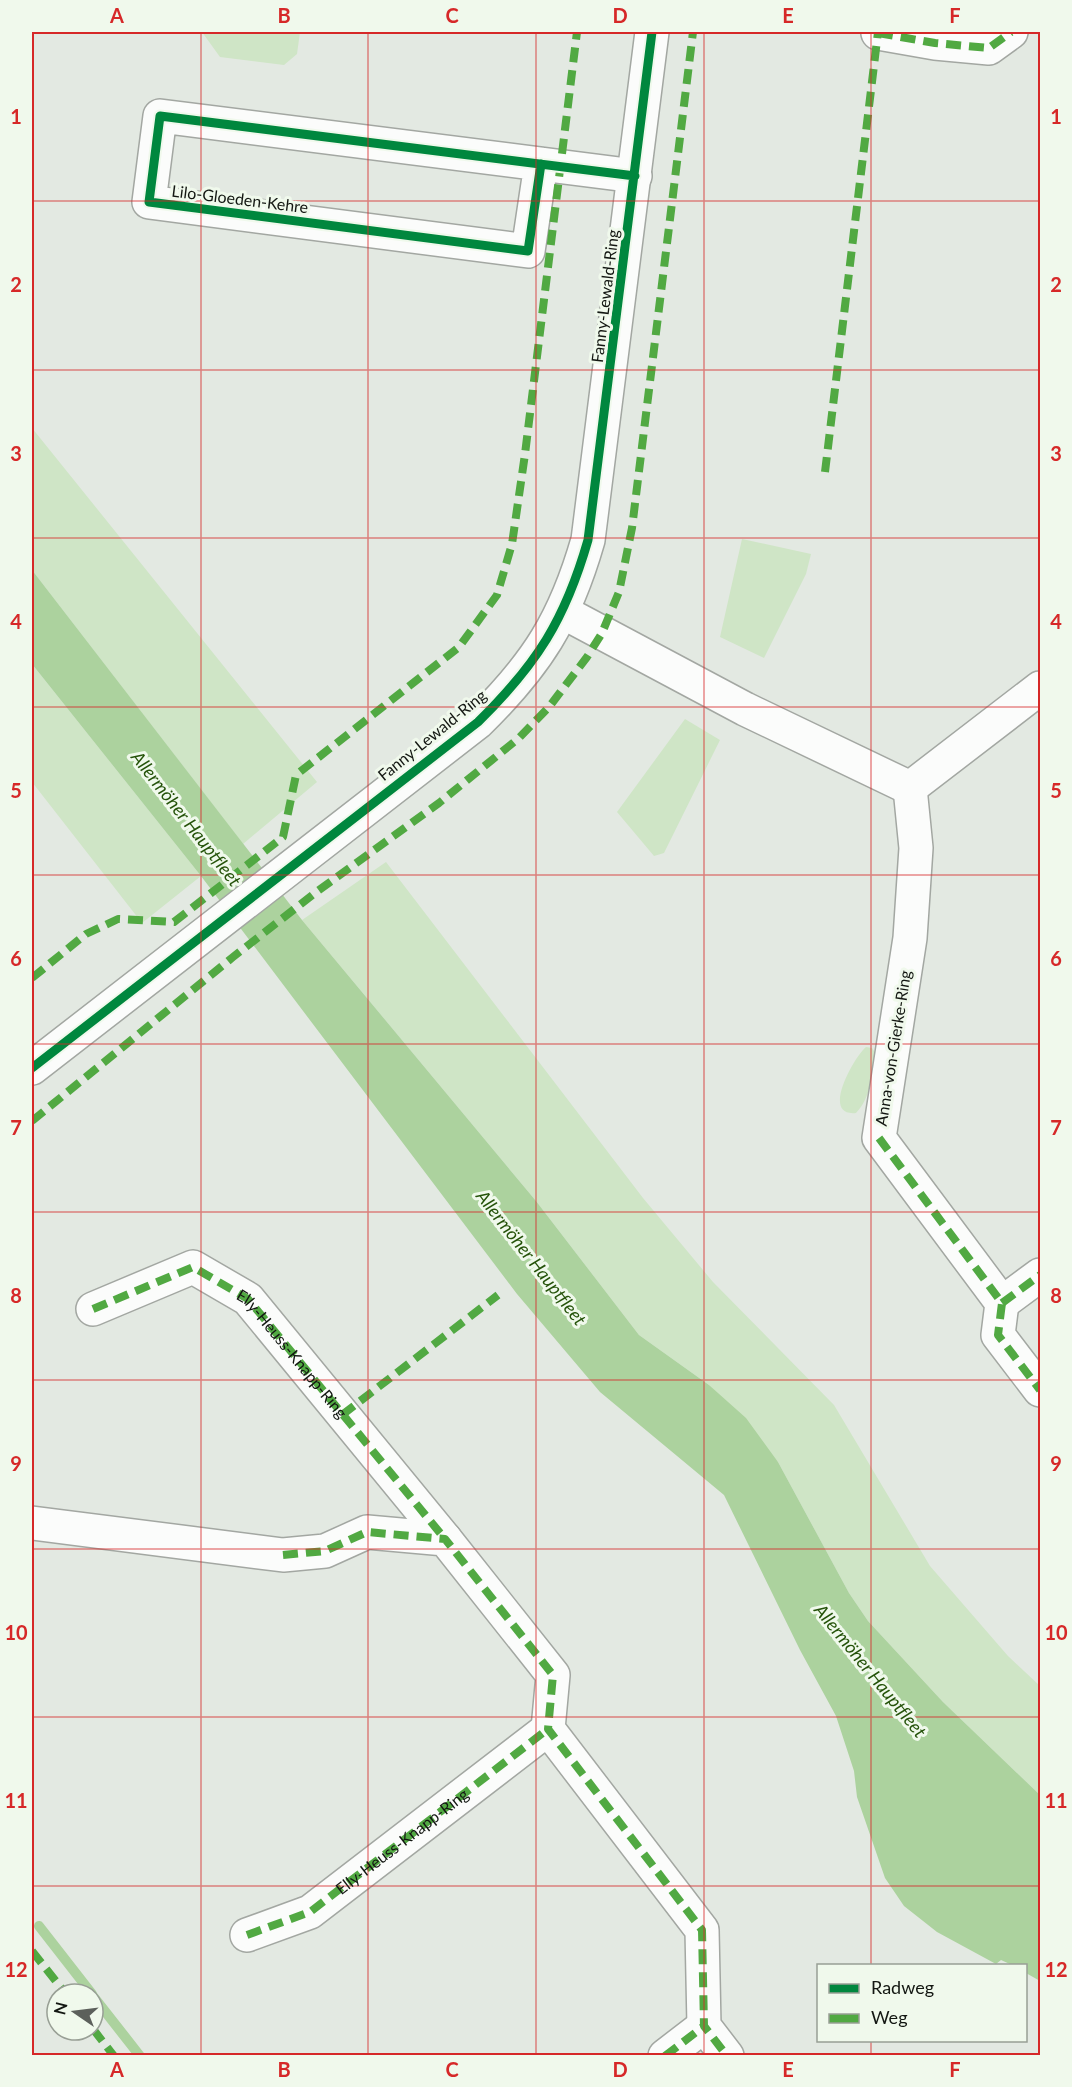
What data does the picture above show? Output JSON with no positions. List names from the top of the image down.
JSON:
{
  "streets": {
    "street": [
      "Lilo-Gloeden-Kehre",
      "Fanny-Lewald-Ring",
      "Anna-von-Gierke-Ring",
      "Elly-Heuss-Knapp-Ring"
    ]
  },
  "crossings": [
    ["Lilo-Gloeden-Kehre", "Fanny-Lewald-Ring"]
  ],
  "water": ["Allermöher Hauptfleet"],
  "legend": ["Radweg", "Weg"],
  "north": "left",
  "grid": {
    "columns": [
      "A",
      "B",
      "C",
      "D",
      "E",
      "F"
    ],
    "rows": [
      "1",
      "2",
      "3",
      "4",
      "5",
      "6",
      "7",
      "8",
      "9",
      "10",
      "11",
      "12"
    ]
  }
}
